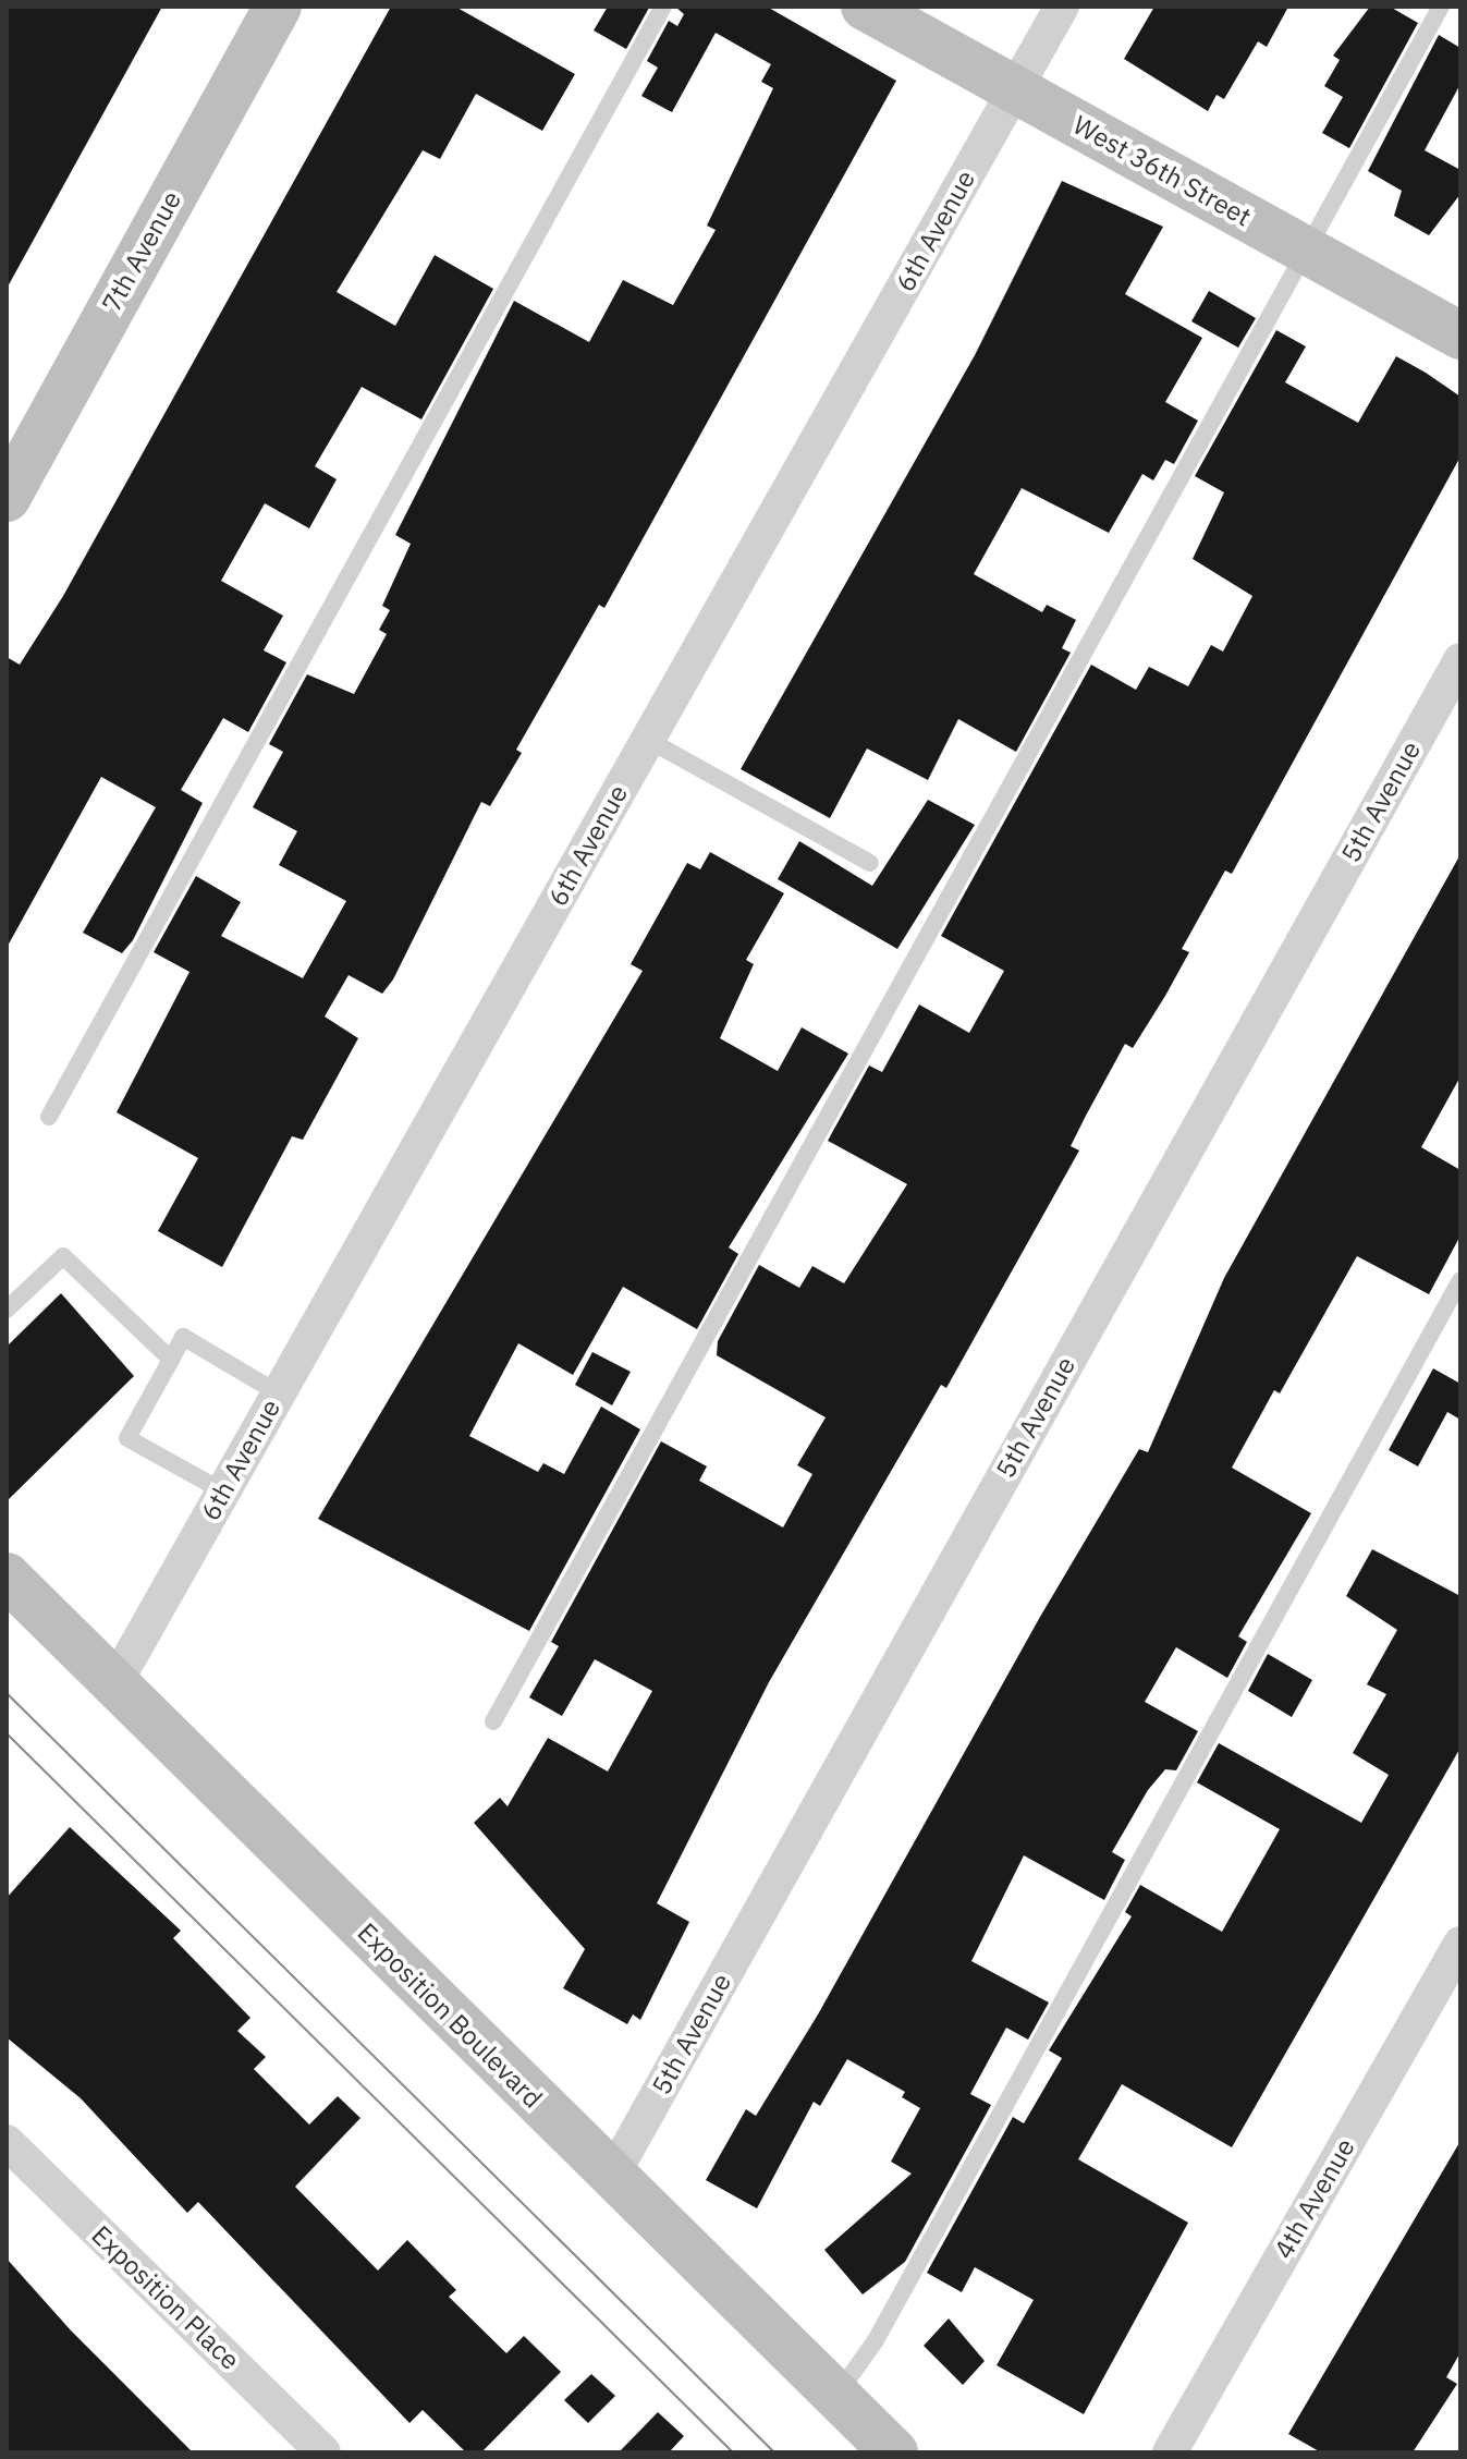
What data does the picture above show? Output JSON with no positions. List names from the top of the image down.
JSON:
{
  "streets": {
    "street": [
      "West 36th Street",
      "6th Avenue",
      "7th Avenue",
      "5th Avenue",
      "Exposition Boulevard",
      "4th Avenue",
      "Exposition Place"
    ]
  },
  "crossings": [
    ["West 36th Street", "6th Avenue"],
    ["6th Avenue", "Exposition Boulevard"],
    ["5th Avenue", "Exposition Boulevard"]
  ]
}
